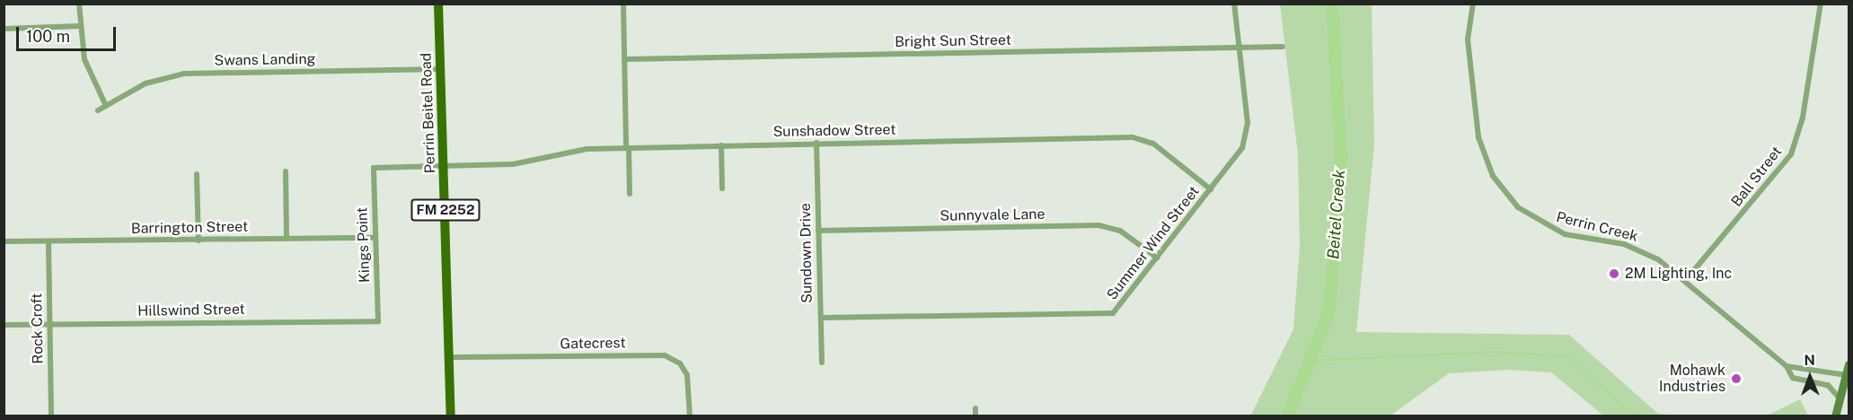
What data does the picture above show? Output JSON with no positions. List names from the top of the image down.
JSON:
{
  "streets": {
    "main road": ["Perrin Beitel Road", "FM 2252"],
    "street": [
      "Bright Sun Street",
      "Swans Landing",
      "Sunshadow Street",
      "Ball Street",
      "Sunnyvale Lane",
      "Perrin Creek",
      "Barrington Street",
      "Summer Wind Street",
      "Kings Point",
      "Sundown Drive",
      "Hillswind Street",
      "Rock Croft",
      "Gatecrest"
    ]
  },
  "crossings": [
    ["Bright Sun Street", "Summer Wind Street"],
    ["Swans Landing", "Perrin Beitel Road"],
    ["Perrin Beitel Road", "Sunshadow Street"],
    ["Perrin Beitel Road", "Gatecrest"],
    ["Sunshadow Street", "Summer Wind Street"],
    ["Sunshadow Street", "Kings Point"],
    ["Sunshadow Street", "Sundown Drive"],
    ["Ball Street", "Perrin Creek"],
    ["Sunnyvale Lane", "Summer Wind Street"],
    ["Sunnyvale Lane", "Sundown Drive"],
    ["Barrington Street", "Kings Point"],
    ["Barrington Street", "Rock Croft"],
    ["Summer Wind Street", "Sundown Drive"],
    ["Kings Point", "Hillswind Street"],
    ["Hillswind Street", "Rock Croft"]
  ],
  "water": ["Beitel Creek"],
  "places": ["2M Lighting, Inc", "Mohawk Industries"],
  "scale_bar": "100 m",
  "north": "top"
}
